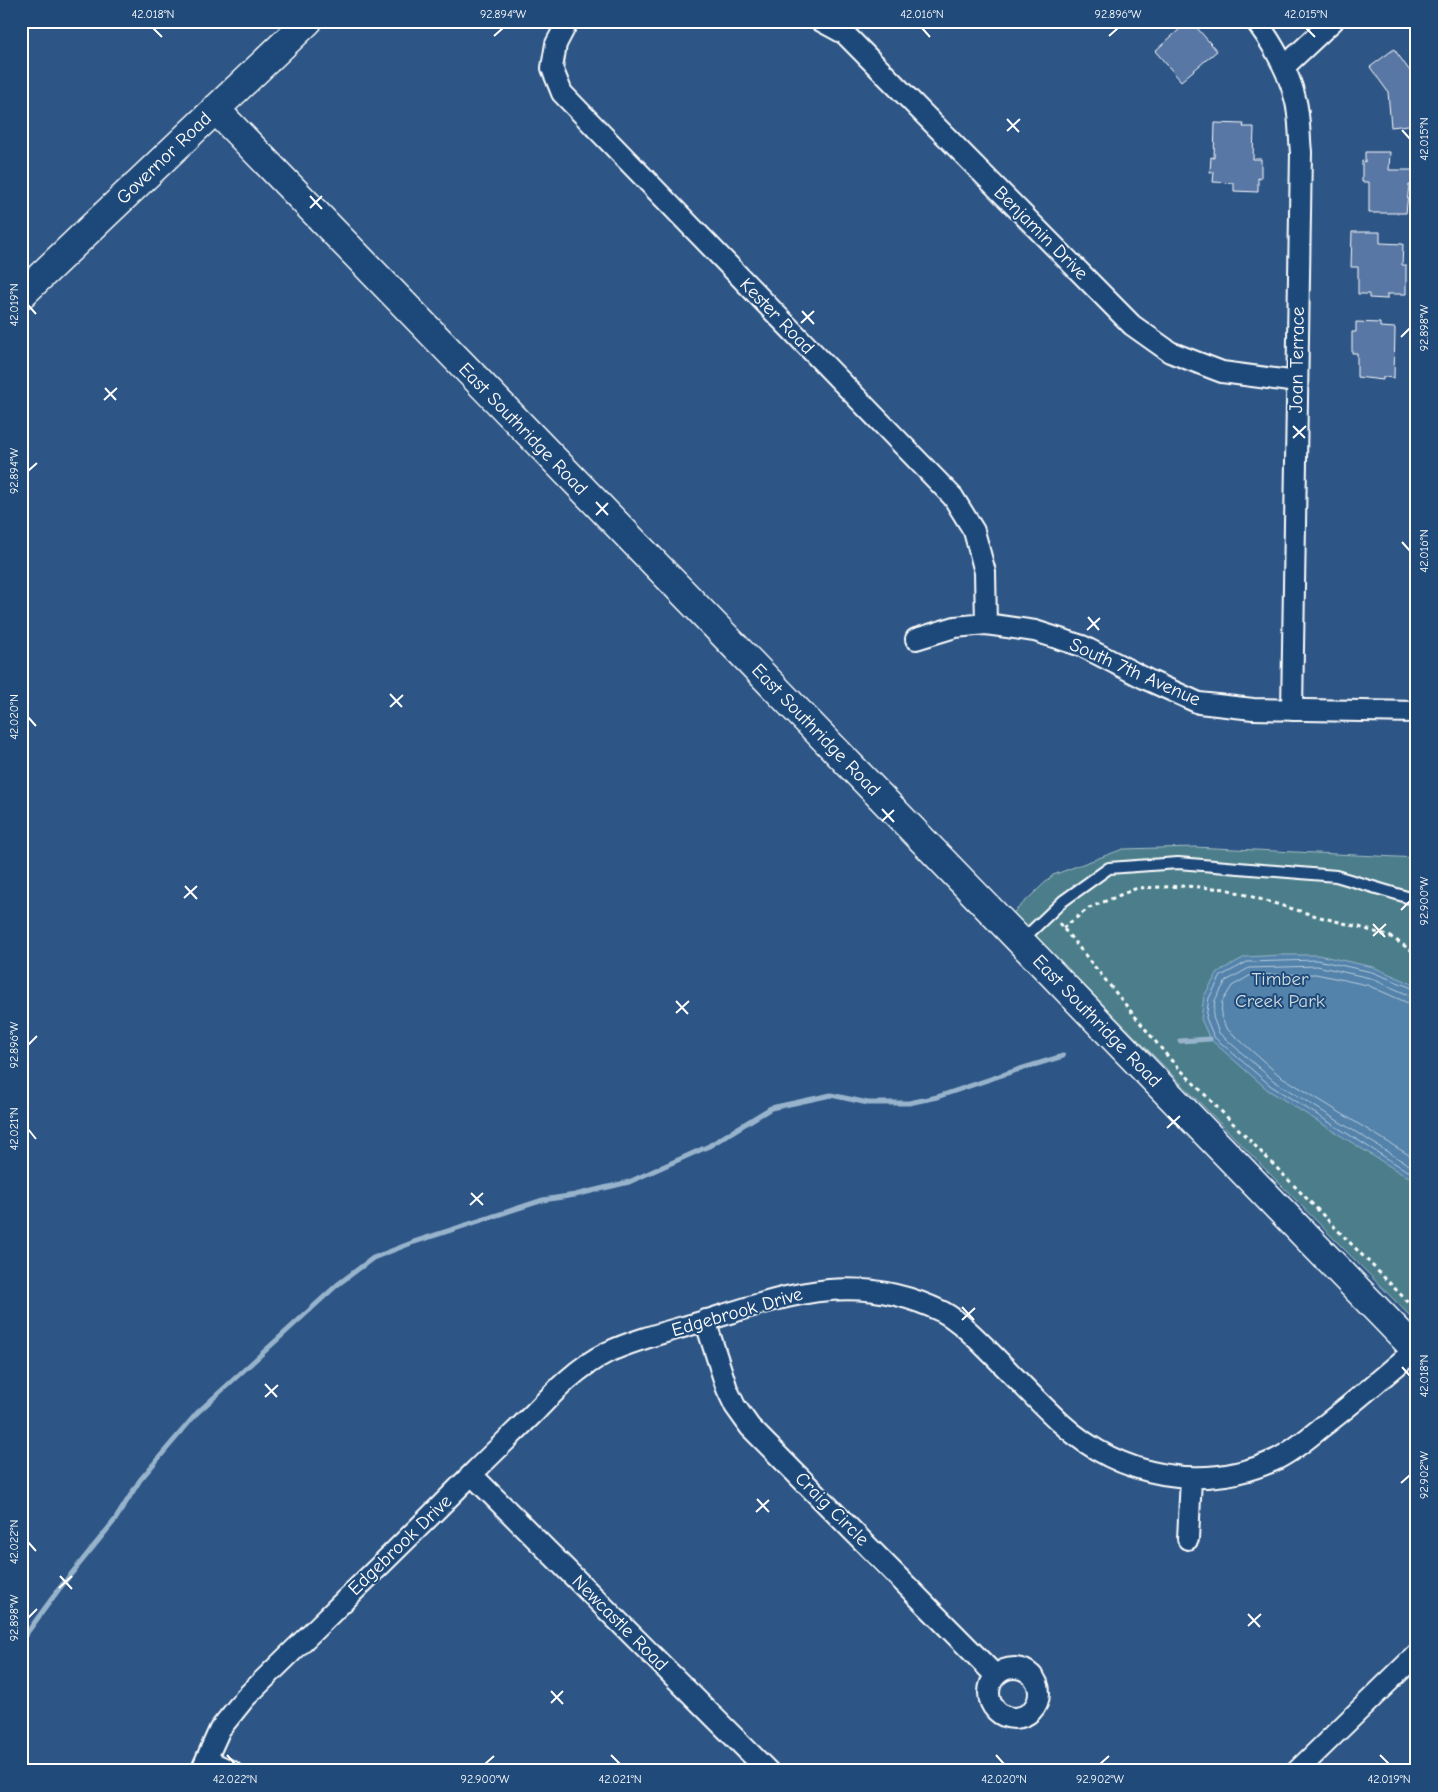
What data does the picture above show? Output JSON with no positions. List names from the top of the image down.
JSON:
{
  "streets": {
    "street": [
      "Governor Road",
      "Benjamin Drive",
      "Kester Road",
      "Joan Terrace",
      "East Southridge Road",
      "South 7th Avenue",
      "Edgebrook Drive",
      "Craig Circle",
      "Newcastle Road"
    ]
  },
  "crossings": [
    ["Governor Road", "East Southridge Road"],
    ["Benjamin Drive", "Joan Terrace"],
    ["Kester Road", "South 7th Avenue"],
    ["Joan Terrace", "South 7th Avenue"],
    ["East Southridge Road", "Edgebrook Drive"],
    ["Edgebrook Drive", "Craig Circle"],
    ["Edgebrook Drive", "Newcastle Road"]
  ],
  "parks": ["Timber Creek Park"],
  "coordinates": [
    "42.018°N",
    "92.894°W",
    "42.016°N",
    "92.896°W",
    "42.015°N",
    "42.019°N",
    "92.898°W",
    "42.020°N",
    "92.900°W",
    "42.021°N",
    "92.902°W",
    "42.022°N"
  ]
}
